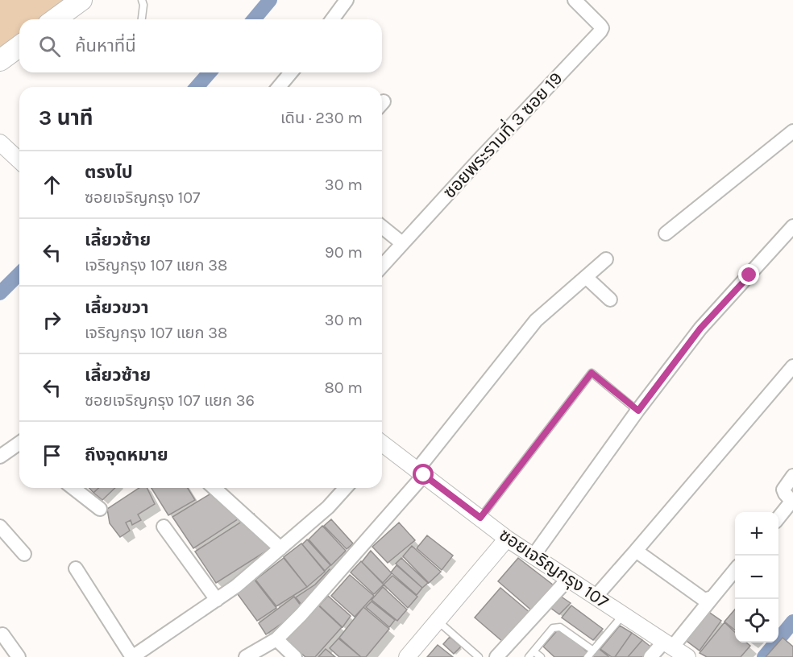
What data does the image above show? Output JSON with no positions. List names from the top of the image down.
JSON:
{
  "streets": {
    "street": ["ซอยพระรามที่ 3 ซอย 19", "ซอยเจริญกรุง 107"]
  },
  "page": {
    "search": "ค้นหาที่นี่",
    "heading": ["3 นาที", "เดิน · 230 m"],
    "list": [
      ["ตรงไป", "ซอยเจริญกรุง 107", "30 m"],
      ["เลี้ยวซ้าย", "เจริญกรุง 107 แยก 38", "90 m"],
      ["เลี้ยวขวา", "เจริญกรุง 107 แยก 38", "30 m"],
      ["เลี้ยวซ้าย", "ซอยเจริญกรุง 107 แยก 36", "80 m"],
      "ถึงจุดหมาย"
    ],
    "map_buttons": ["+", "−"]
  }
}
